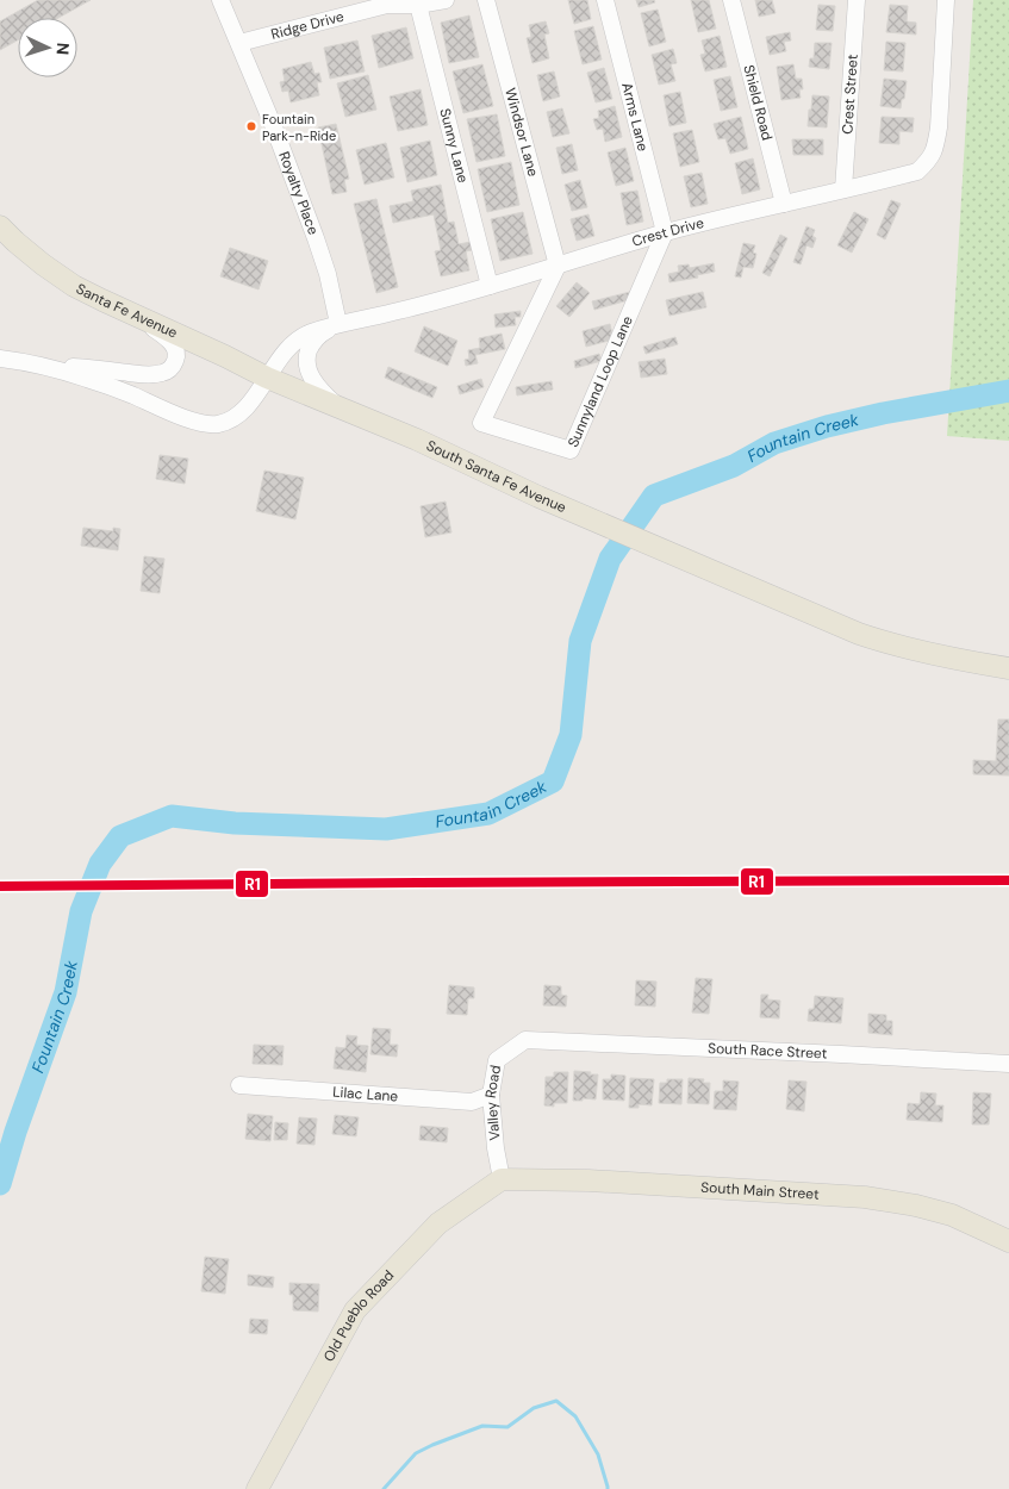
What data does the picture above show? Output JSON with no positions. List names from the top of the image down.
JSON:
{
  "streets": {
    "main road": [
      "Santa Fe Avenue",
      "South Santa Fe Avenue",
      "South Main Street",
      "Old Pueblo Road"
    ],
    "street": [
      "Ridge Drive",
      "Crest Street",
      "Shield Road",
      "Arms Lane",
      "Windsor Lane",
      "Sunny Lane",
      "Royalty Place",
      "Crest Drive",
      "Sunnyland Loop Lane",
      "South Race Street",
      "Lilac Lane",
      "Valley Road"
    ]
  },
  "crossings": [
    ["Ridge Drive", "Sunny Lane"],
    ["Ridge Drive", "Royalty Place"],
    ["Crest Street", "Crest Drive"],
    ["Shield Road", "Crest Drive"],
    ["Arms Lane", "Crest Drive"],
    ["Arms Lane", "Sunnyland Loop Lane"],
    ["Windsor Lane", "Crest Drive"],
    ["Windsor Lane", "Sunnyland Loop Lane"],
    ["Sunny Lane", "Crest Drive"],
    ["Royalty Place", "Crest Drive"],
    ["Crest Drive", "Santa Fe Avenue"],
    ["Crest Drive", "Sunnyland Loop Lane"],
    ["Crest Drive", "South Santa Fe Avenue"],
    ["Santa Fe Avenue", "South Santa Fe Avenue"],
    ["South Race Street", "Valley Road"],
    ["Lilac Lane", "Valley Road"],
    ["Valley Road", "South Main Street"],
    ["Valley Road", "Old Pueblo Road"],
    ["South Main Street", "Old Pueblo Road"]
  ],
  "water": ["Fountain Creek"],
  "places": ["Fountain Park-n-Ride"],
  "lines": ["transit line R1"],
  "north": "right"
}
